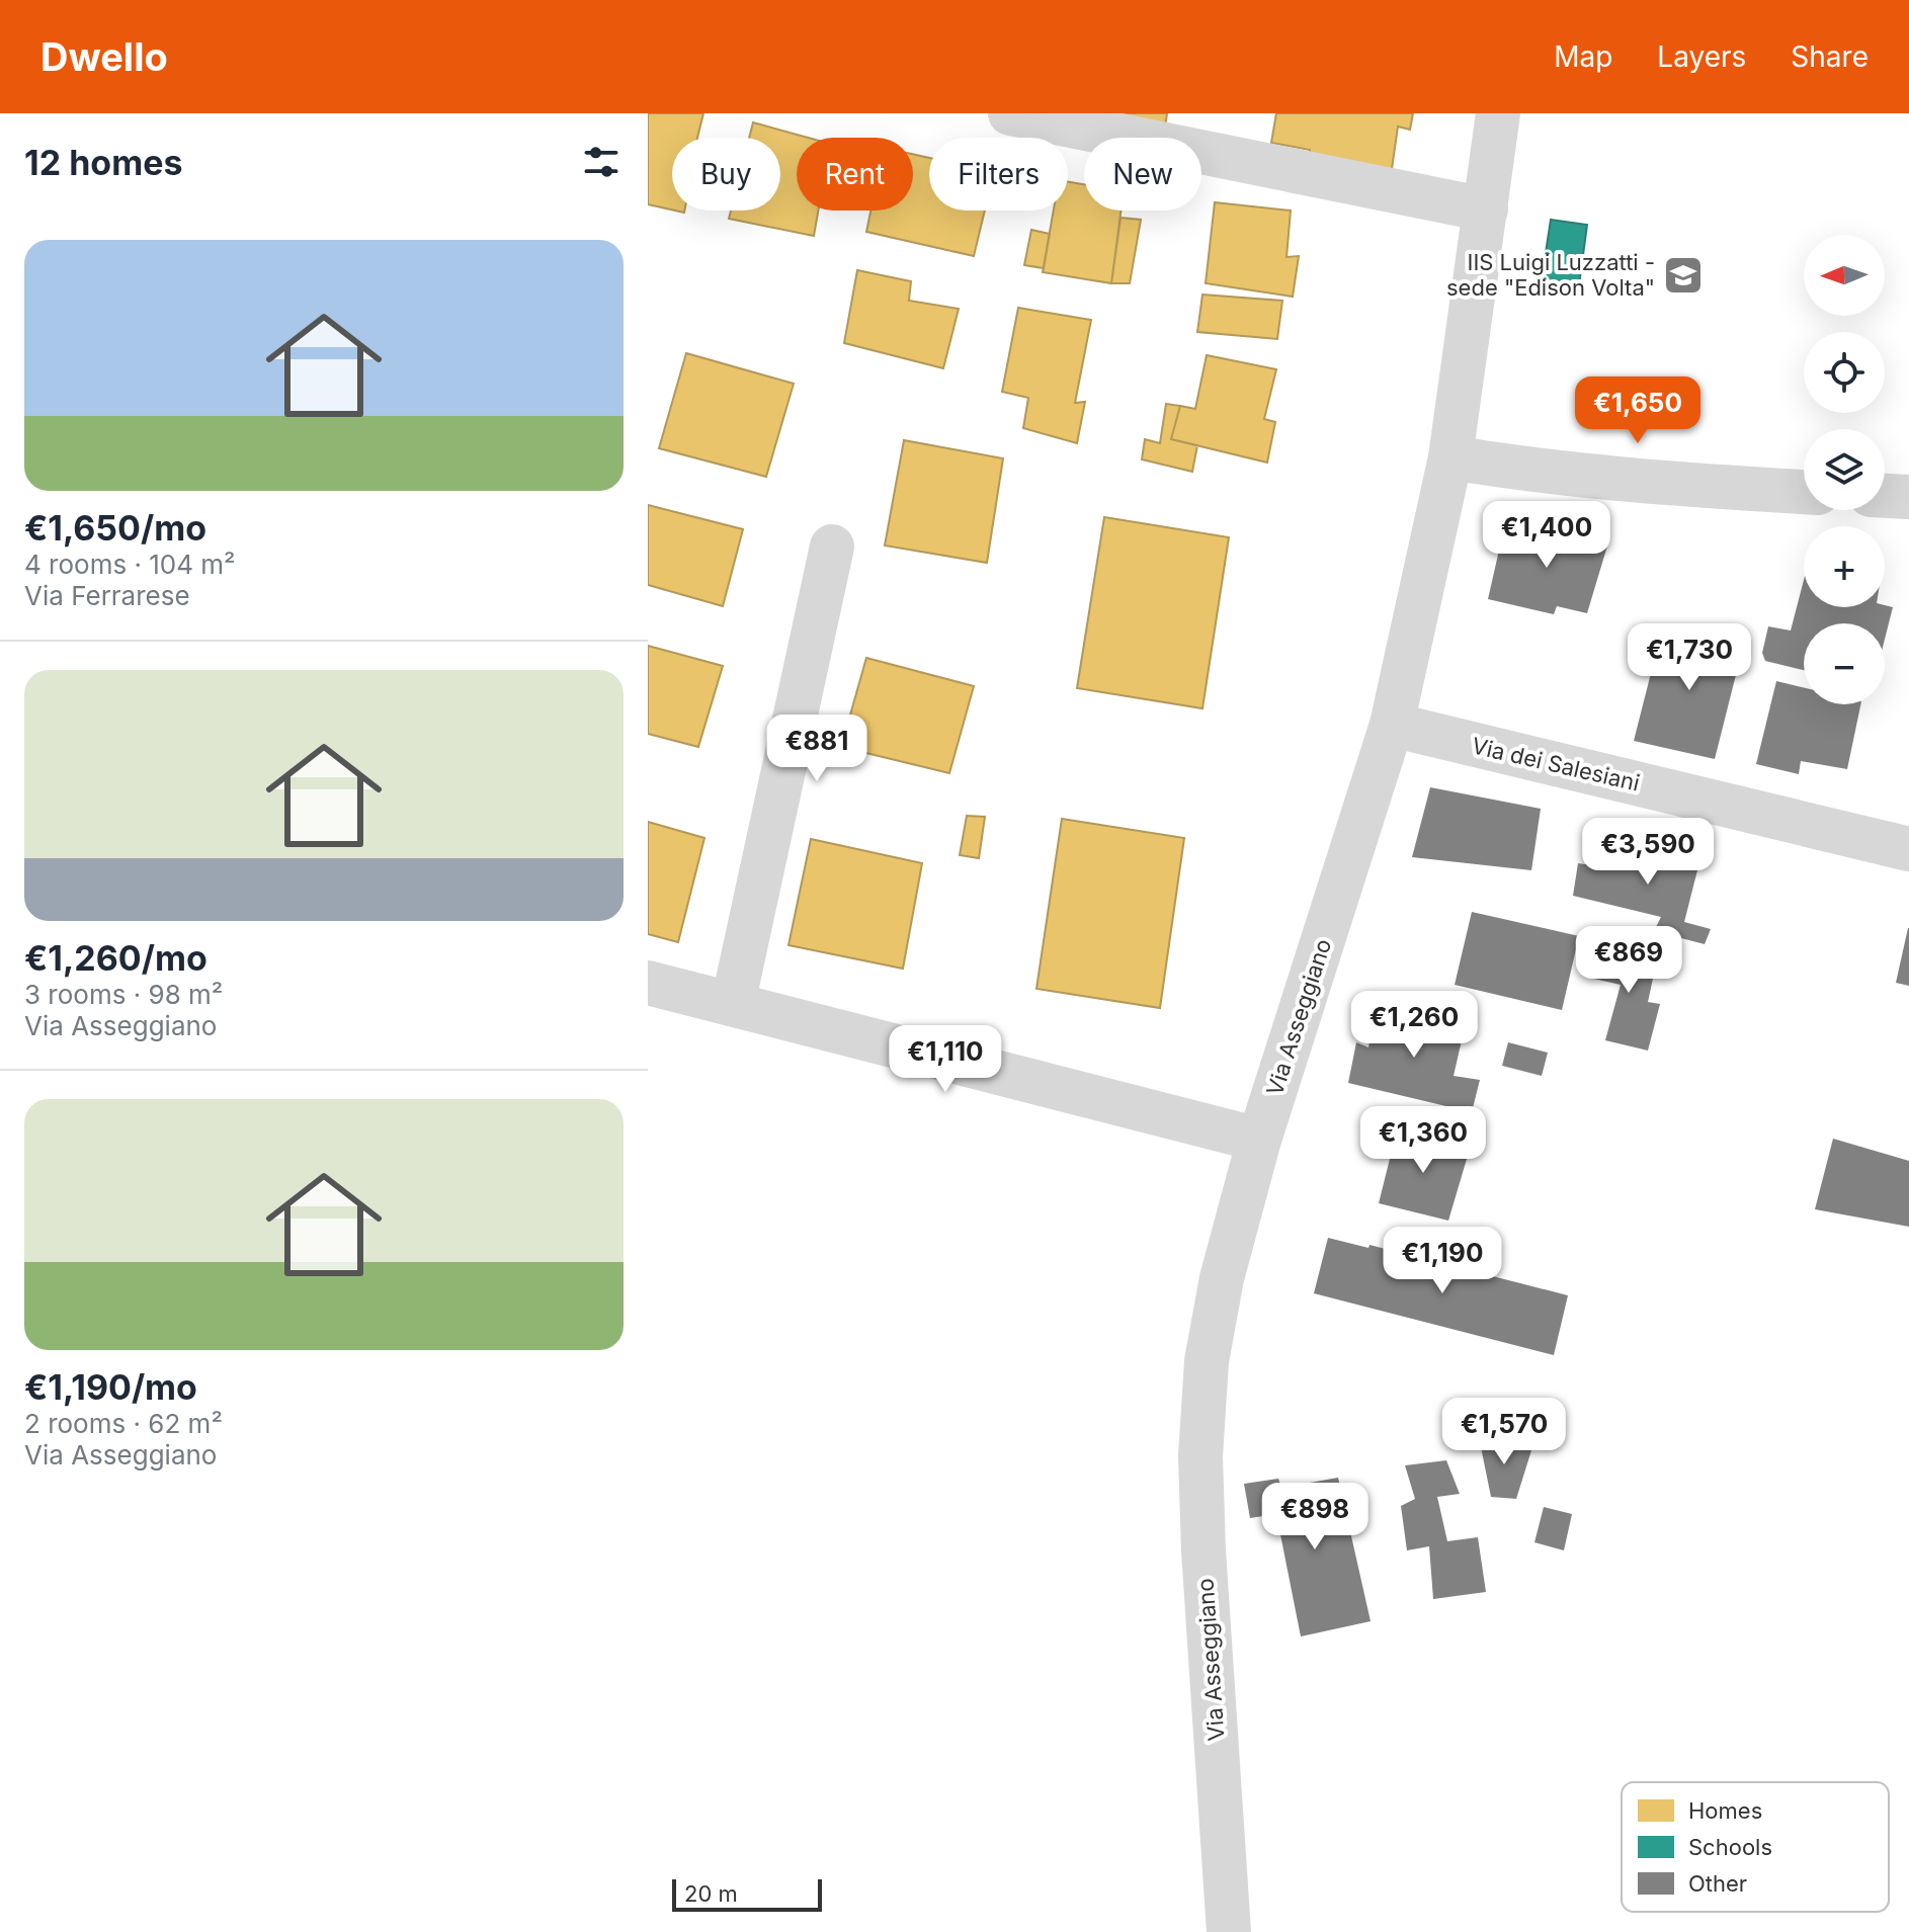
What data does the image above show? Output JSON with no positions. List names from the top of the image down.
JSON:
{
  "streets": {
    "street": ["Via dei Salesiani", "Via Asseggiano"]
  },
  "crossings": [
    ["Via dei Salesiani", "Via Asseggiano"]
  ],
  "places": {
    "school or university": ["IIS Luigi Luzzatti - sede \"Edison Volta\""]
  },
  "legend": ["Homes", "Schools", "Other"],
  "scale_bar": "20 m",
  "north": "left",
  "page": {
    "header": "Dwello",
    "nav": ["Map", "Layers", "Share"],
    "heading": "12 homes",
    "chip": [
      "Buy",
      "Rent",
      "Filters",
      "New"
    ],
    "list": [
      {
        "name": "€1,650/mo",
        "note": "4 rooms · 104 m² · Via Ferrarese"
      },
      {
        "name": "€1,260/mo",
        "note": "3 rooms · 98 m² · Via Asseggiano"
      },
      {
        "name": "€1,190/mo",
        "note": "2 rooms · 62 m² · Via Asseggiano"
      }
    ],
    "map_buttons": ["+", "−"],
    "price": [
      "€1,650",
      "€1,400",
      "€1,730",
      "€881",
      "€3,590",
      "€869",
      "€1,260",
      "€1,110",
      "€1,360",
      "€1,190",
      "€1,570",
      "€898"
    ],
    "scale": "20 m"
  }
}
